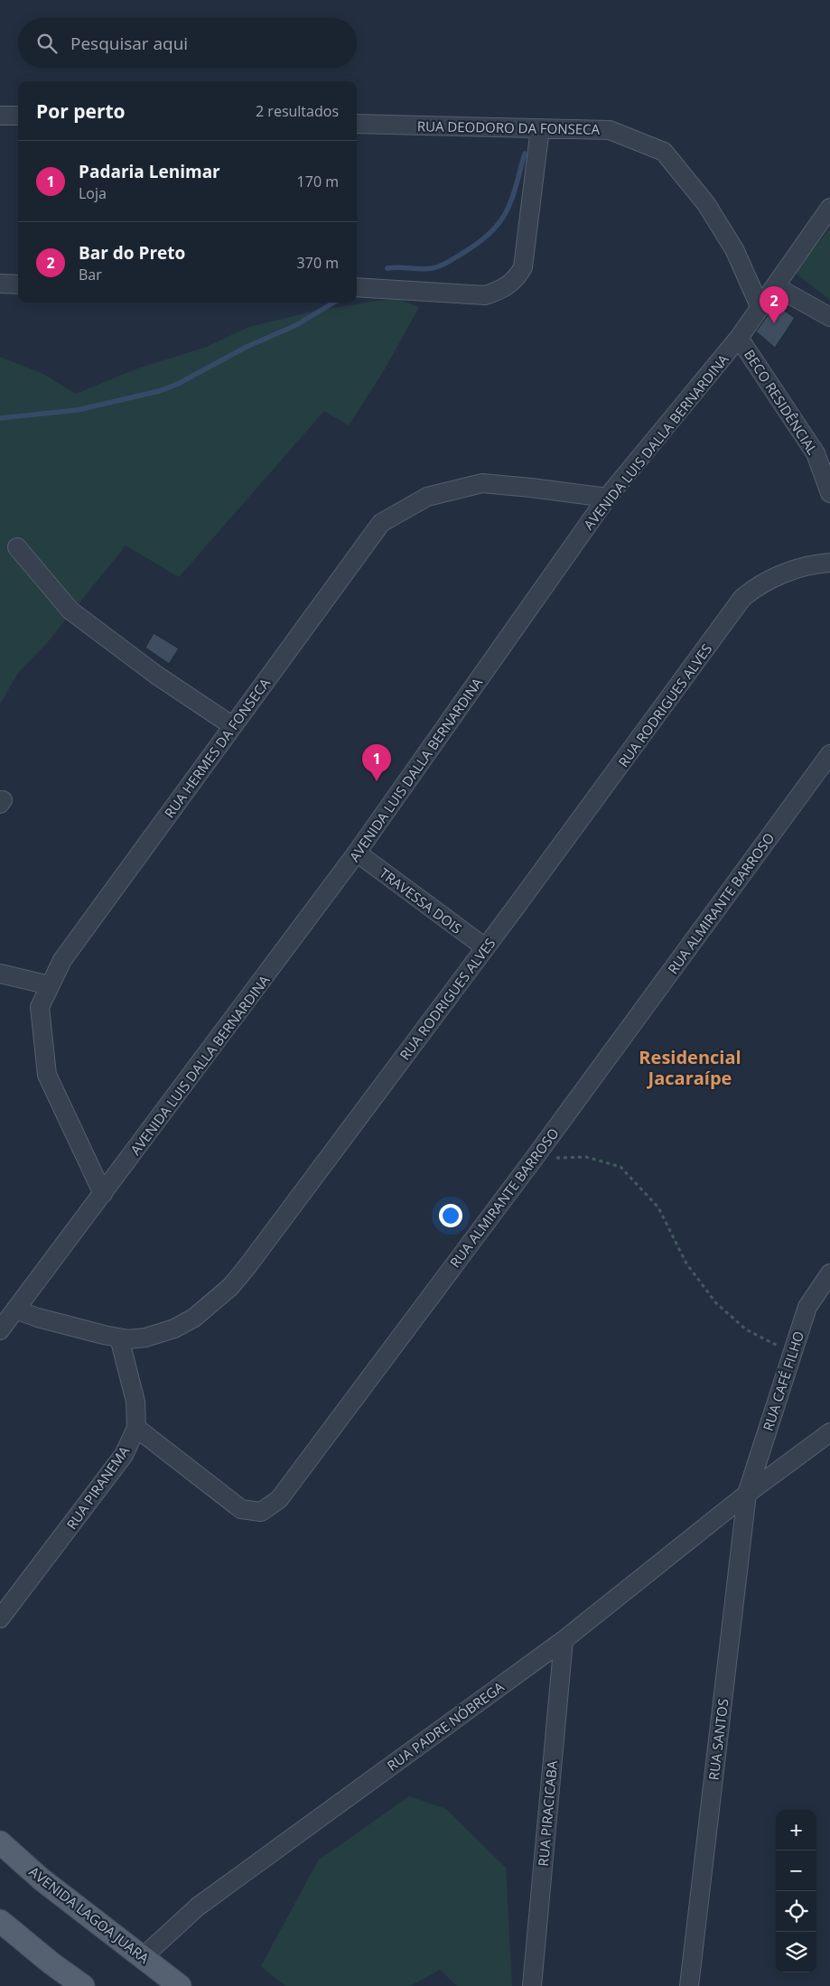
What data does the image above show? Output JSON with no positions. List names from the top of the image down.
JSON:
{
  "streets": {
    "main road": ["AVENIDA LAGOA JUARA"],
    "street": [
      "RUA DEODORO DA FONSECA",
      "BECO RESIDÊNCIAL",
      "AVENIDA LUIS DALLA BERNARDINA",
      "RUA RODRIGUES ALVES",
      "RUA HERMES DA FONSECA",
      "TRAVESSA DOIS",
      "RUA ALMIRANTE BARROSO",
      "RUA CAFÉ FILHO",
      "RUA PIRANEMA",
      "RUA PADRE NÓBREGA",
      "RUA SANTOS",
      "RUA PIRACICABA"
    ]
  },
  "crossings": [
    ["RUA DEODORO DA FONSECA", "AVENIDA LUIS DALLA BERNARDINA"],
    ["BECO RESIDÊNCIAL", "AVENIDA LUIS DALLA BERNARDINA"],
    ["AVENIDA LUIS DALLA BERNARDINA", "RUA RODRIGUES ALVES"],
    ["AVENIDA LUIS DALLA BERNARDINA", "RUA HERMES DA FONSECA"],
    ["AVENIDA LUIS DALLA BERNARDINA", "TRAVESSA DOIS"],
    ["RUA RODRIGUES ALVES", "TRAVESSA DOIS"],
    ["RUA RODRIGUES ALVES", "RUA PIRANEMA"],
    ["RUA ALMIRANTE BARROSO", "RUA PIRANEMA"],
    ["RUA CAFÉ FILHO", "RUA PADRE NÓBREGA"],
    ["RUA CAFÉ FILHO", "RUA SANTOS"],
    ["RUA PADRE NÓBREGA", "RUA SANTOS"],
    ["RUA PADRE NÓBREGA", "RUA PIRACICABA"],
    ["RUA PADRE NÓBREGA", "AVENIDA LAGOA JUARA"]
  ],
  "districts": ["Residencial Jacaraípe"],
  "page": {
    "search": "Pesquisar aqui",
    "heading": ["Por perto", "2 resultados"],
    "list": [
      {
        "mark": "1",
        "name": "Padaria Lenimar",
        "note": "Loja",
        "value": "170 m"
      },
      {
        "mark": "2",
        "name": "Bar do Preto",
        "note": "Bar",
        "value": "370 m"
      }
    ],
    "pins": ["2", "1"],
    "map_buttons": ["+", "−"]
  }
}
